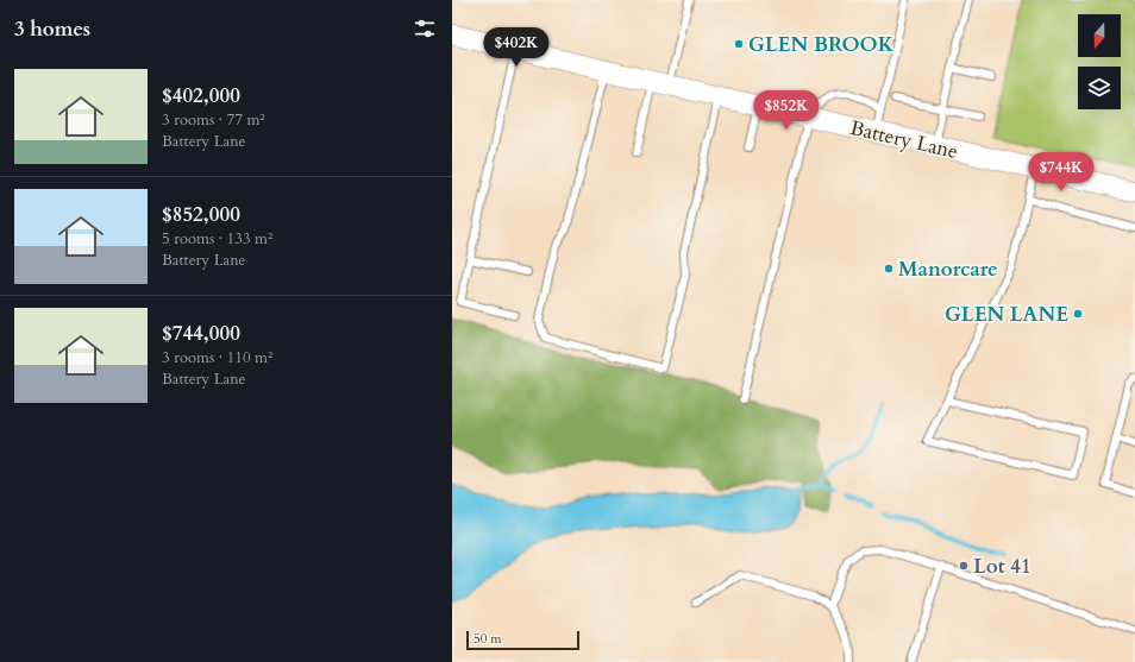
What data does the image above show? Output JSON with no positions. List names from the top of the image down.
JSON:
{
  "streets": {
    "street": ["Battery Lane"]
  },
  "places": [
    "GLEN BROOK",
    "Manorcare",
    "GLEN LANE",
    "Lot 41"
  ],
  "scale_bar": "50 m",
  "north": "bottom",
  "page": {
    "heading": "3 homes",
    "price": ["$402K", "$852K", "$744K"],
    "list": [
      {
        "name": "$402,000",
        "note": "3 rooms · 77 m² · Battery Lane"
      },
      {
        "name": "$852,000",
        "note": "5 rooms · 133 m² · Battery Lane"
      },
      {
        "name": "$744,000",
        "note": "3 rooms · 110 m² · Battery Lane"
      }
    ],
    "scale": "50 m"
  }
}
